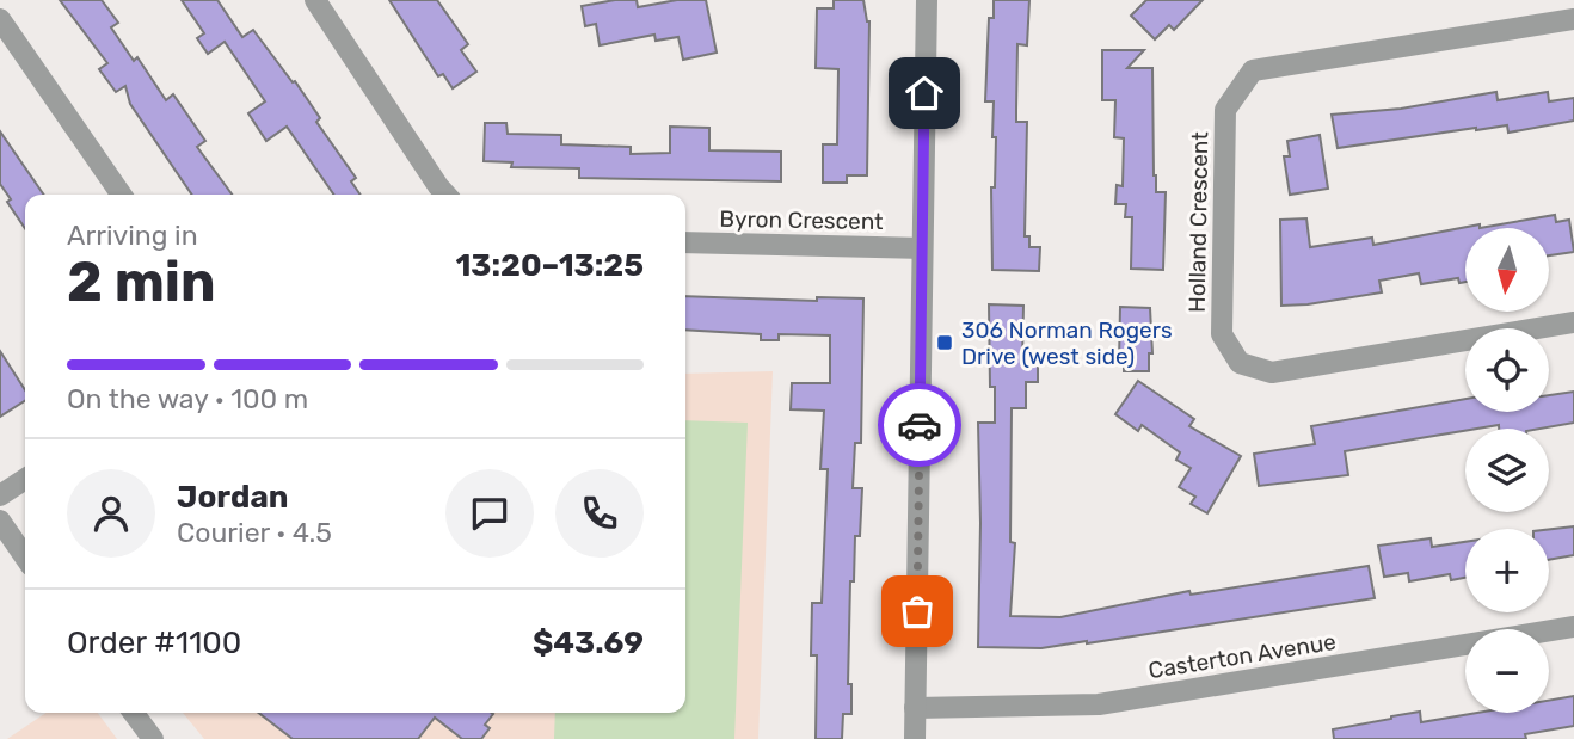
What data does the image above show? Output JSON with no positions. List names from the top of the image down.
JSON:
{
  "streets": {
    "street": ["Byron Crescent", "Holland Crescent", "Casterton Avenue"]
  },
  "places": {
    "transit": ["306 Norman Rogers Drive (west side)"]
  },
  "north": "bottom",
  "page": {
    "heading": ["2 min", "Arriving in", "13:20–13:25"],
    "panel": [
      "Jordan",
      "Courier · 4.5",
      "Order #1100",
      "$43.69"
    ],
    "map_buttons": ["+", "−"],
    "bar": "On the way · 100 m"
  }
}
